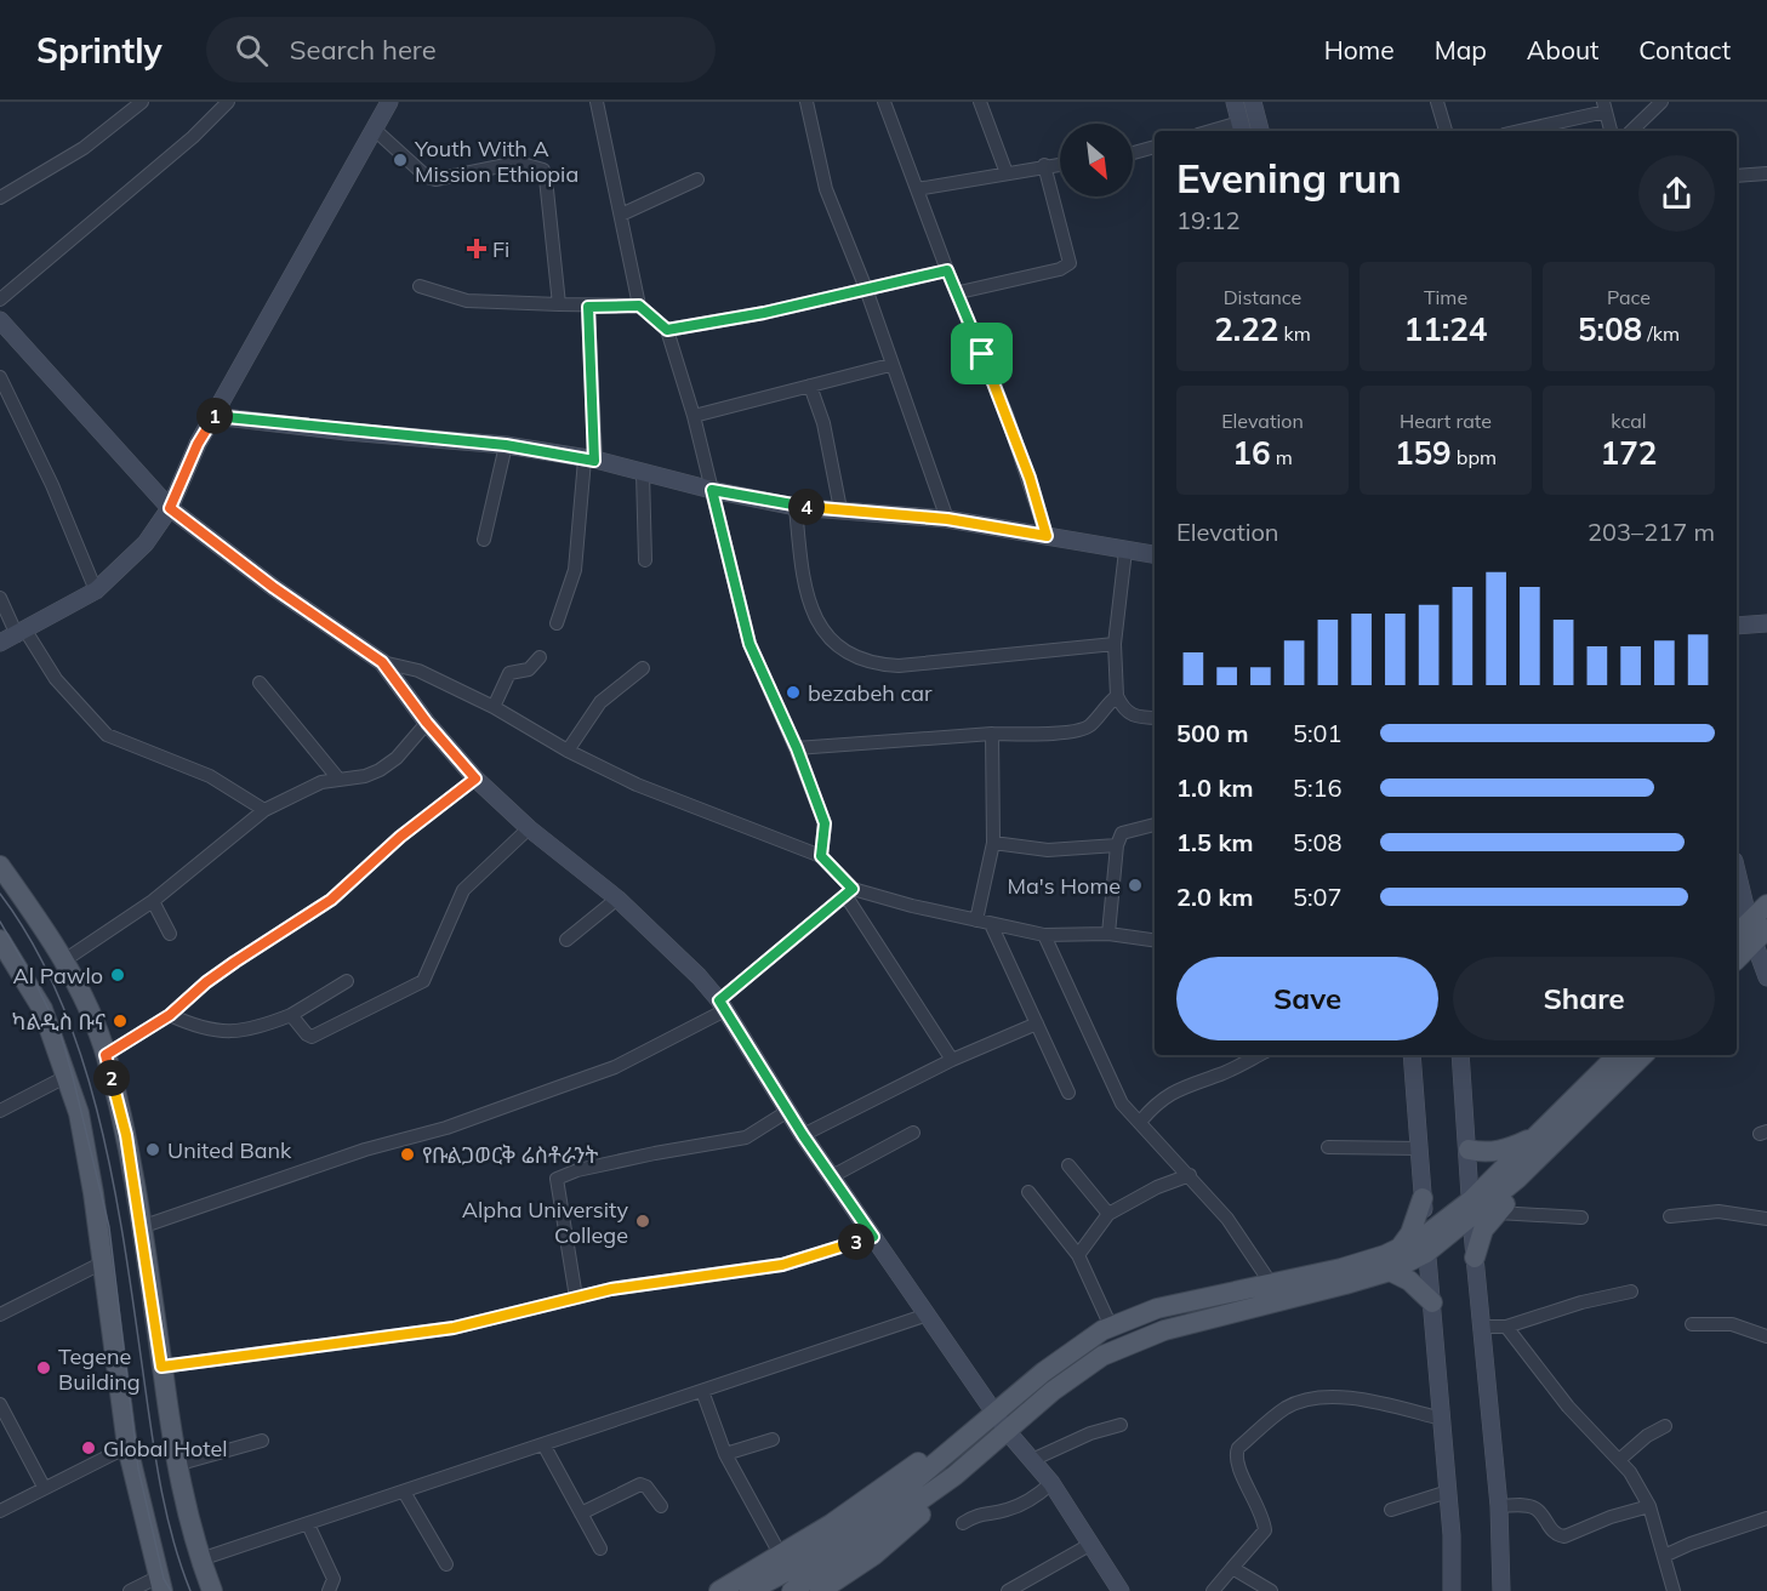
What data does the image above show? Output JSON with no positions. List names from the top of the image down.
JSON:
{
  "places": {
    "other": [
      "Youth With A Mission Ethiopia",
      "bezabeh car",
      "Ma's Home",
      "Al Pawlo",
      "ካልዲስ ቡና",
      "United Bank",
      "የቡልጋወርቅ ሬስቶራንት",
      "Alpha University College",
      "Tegene Building",
      "Global Hotel"
    ],
    "health": ["Fi"]
  },
  "north": "bottom right",
  "page": {
    "header": "Sprintly",
    "search": "Search here",
    "nav": [
      "Home",
      "Map",
      "About",
      "Contact"
    ],
    "heading": ["Evening run", "19:12"],
    "stats": [
      ["Distance", "2.22 km"],
      ["Time", "11:24"],
      ["Pace", "5:08 /km"],
      ["Elevation", "16 m"],
      ["Heart rate", "159 bpm"],
      ["kcal", "172"]
    ],
    "pins": [
      "1",
      "4",
      "2",
      "3"
    ],
    "chart": ["Elevation", "203–217 m"],
    "list": [
      {
        "name": "500 m",
        "note": "5:01"
      },
      {
        "name": "1.0 km",
        "note": "5:16"
      },
      {
        "name": "1.5 km",
        "note": "5:08"
      },
      {
        "name": "2.0 km",
        "note": "5:07"
      }
    ],
    "buttons": ["Save", "Share"]
  }
}
